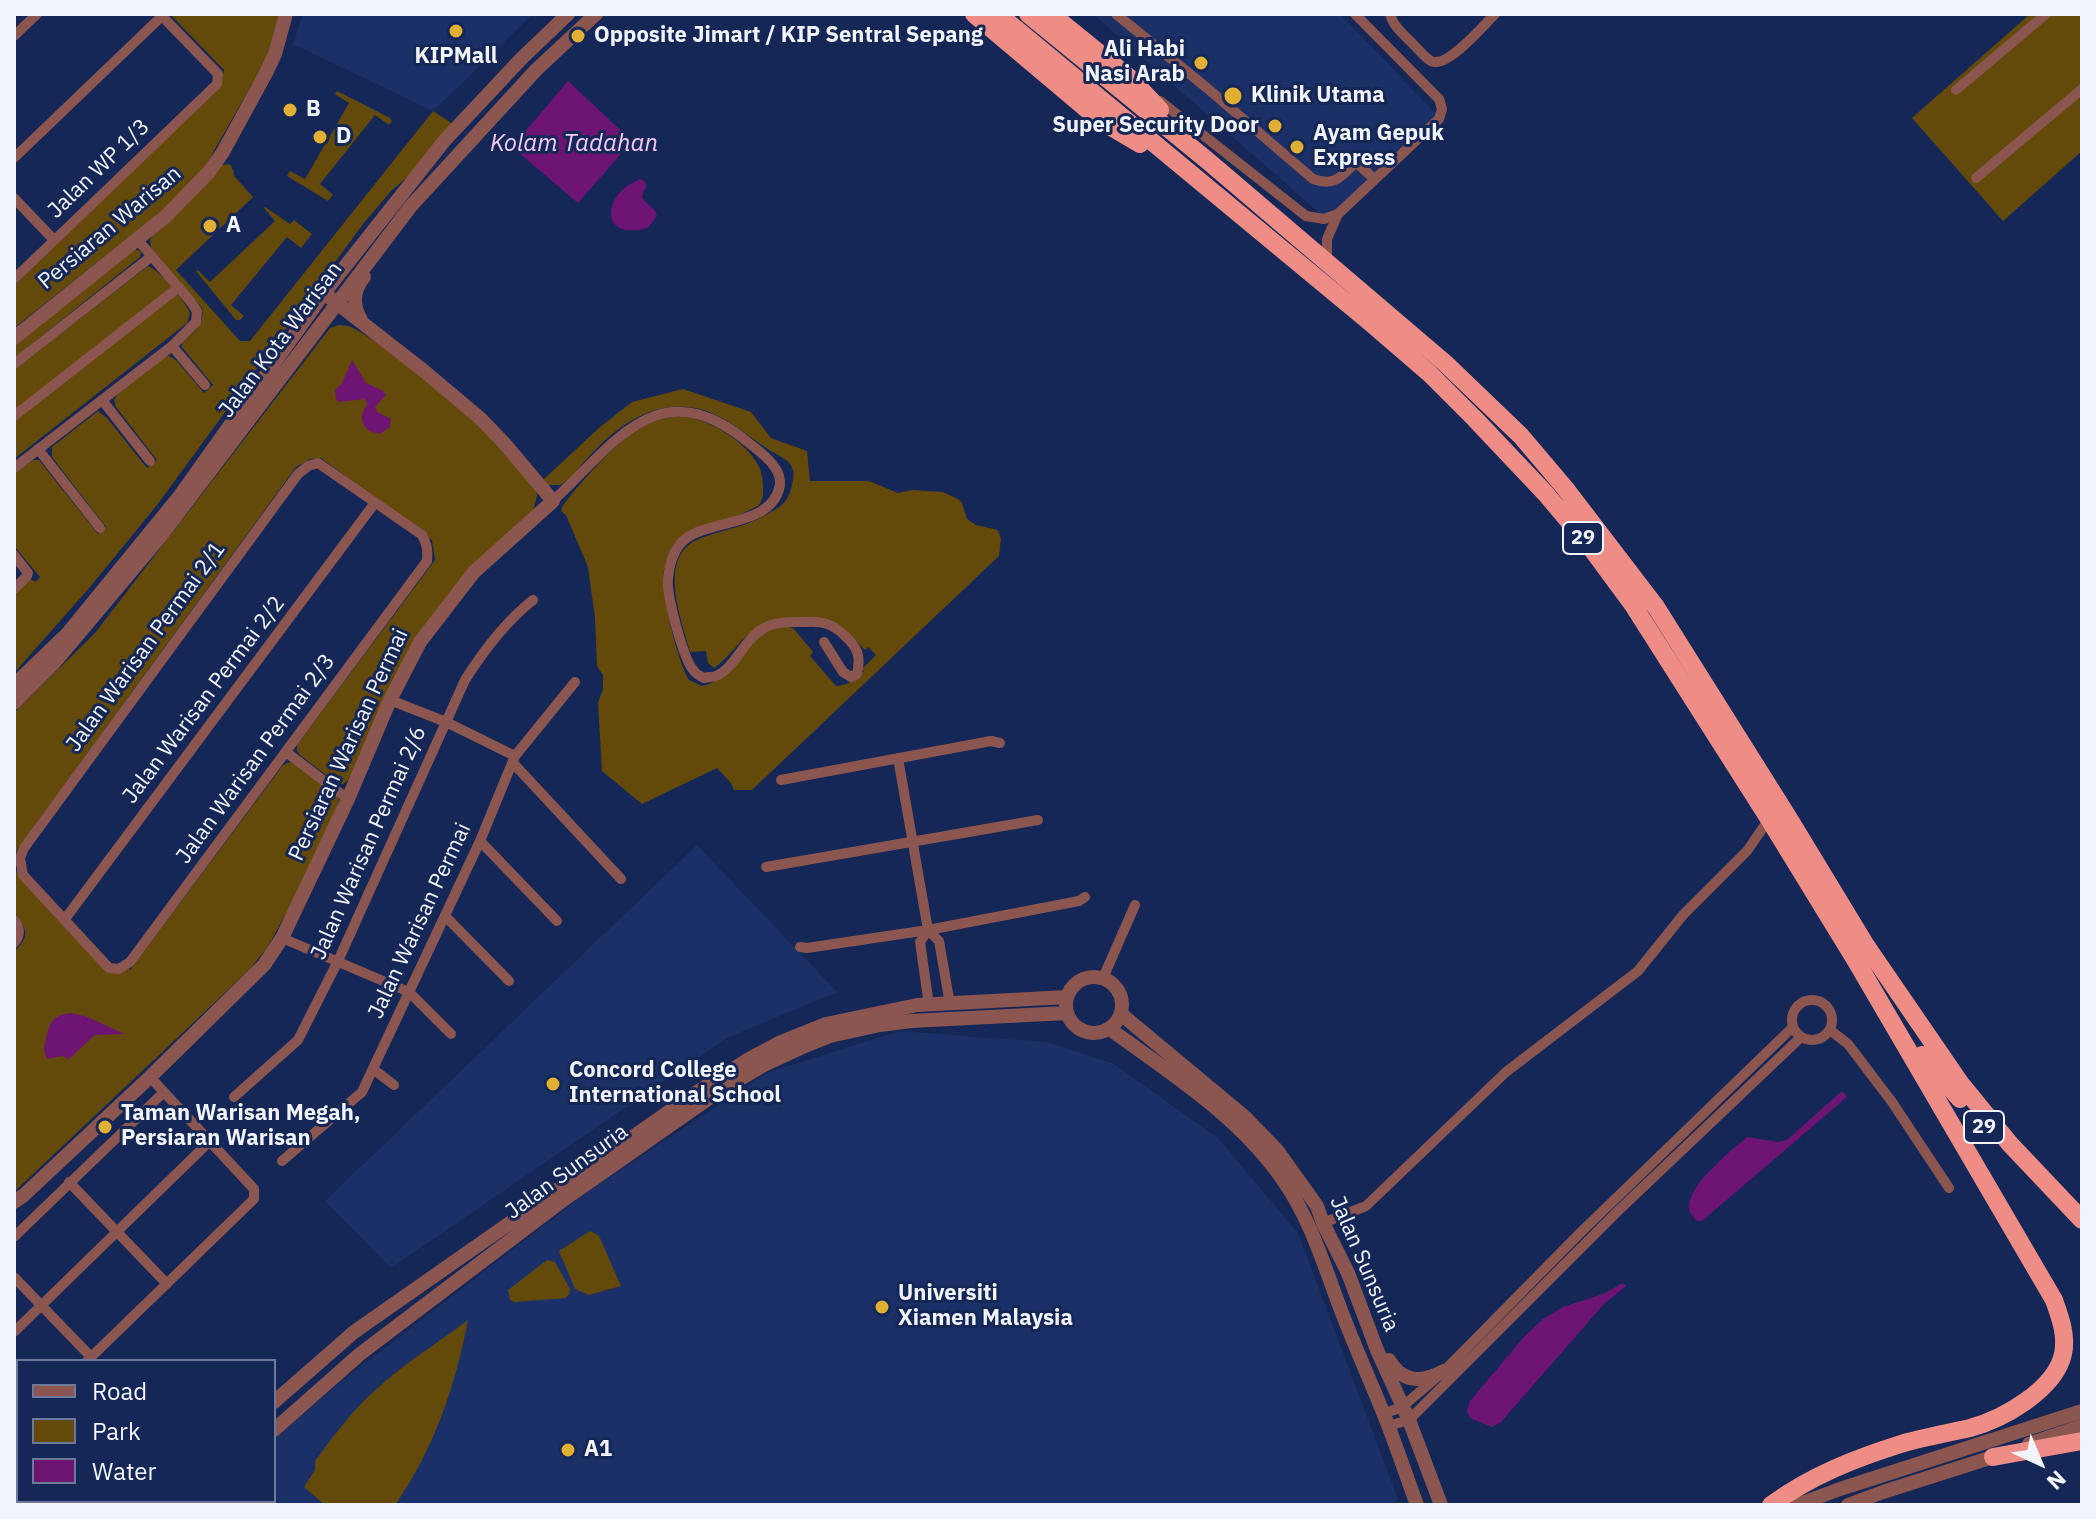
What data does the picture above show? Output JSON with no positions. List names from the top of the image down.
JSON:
{
  "streets": {
    "highway": ["29"],
    "street": [
      "Jalan WP 1/3",
      "Persiaran Warisan",
      "Jalan Kota Warisan",
      "Jalan Warisan Permai 2/1",
      "Jalan Warisan Permai 2/2",
      "Persiaran Warisan Permai",
      "Jalan Warisan Permai 2/3",
      "Jalan Warisan Permai 2/6",
      "Jalan Warisan Permai",
      "Jalan Sunsuria"
    ]
  },
  "crossings": [
    ["Jalan Warisan Permai 2/1", "Jalan Warisan Permai 2/2"],
    ["Jalan Warisan Permai 2/1", "Jalan Warisan Permai 2/3"],
    ["Jalan Warisan Permai 2/2", "Jalan Warisan Permai 2/3"]
  ],
  "water": ["Kolam Tadahan"],
  "places": [
    "KIPMall",
    "Opposite Jimart / KIP Sentral Sepang",
    "Ali Habi Nasi Arab",
    "Klinik Utama",
    "B",
    "Super Security Door",
    "D",
    "Ayam Gepuk Express",
    "A",
    "Concord College International School",
    "Taman Warisan Megah, Persiaran Warisan",
    "Universiti Xiamen Malaysia",
    "A1"
  ],
  "legend": ["Road", "Park", "Water"],
  "north": "bottom right"
}
